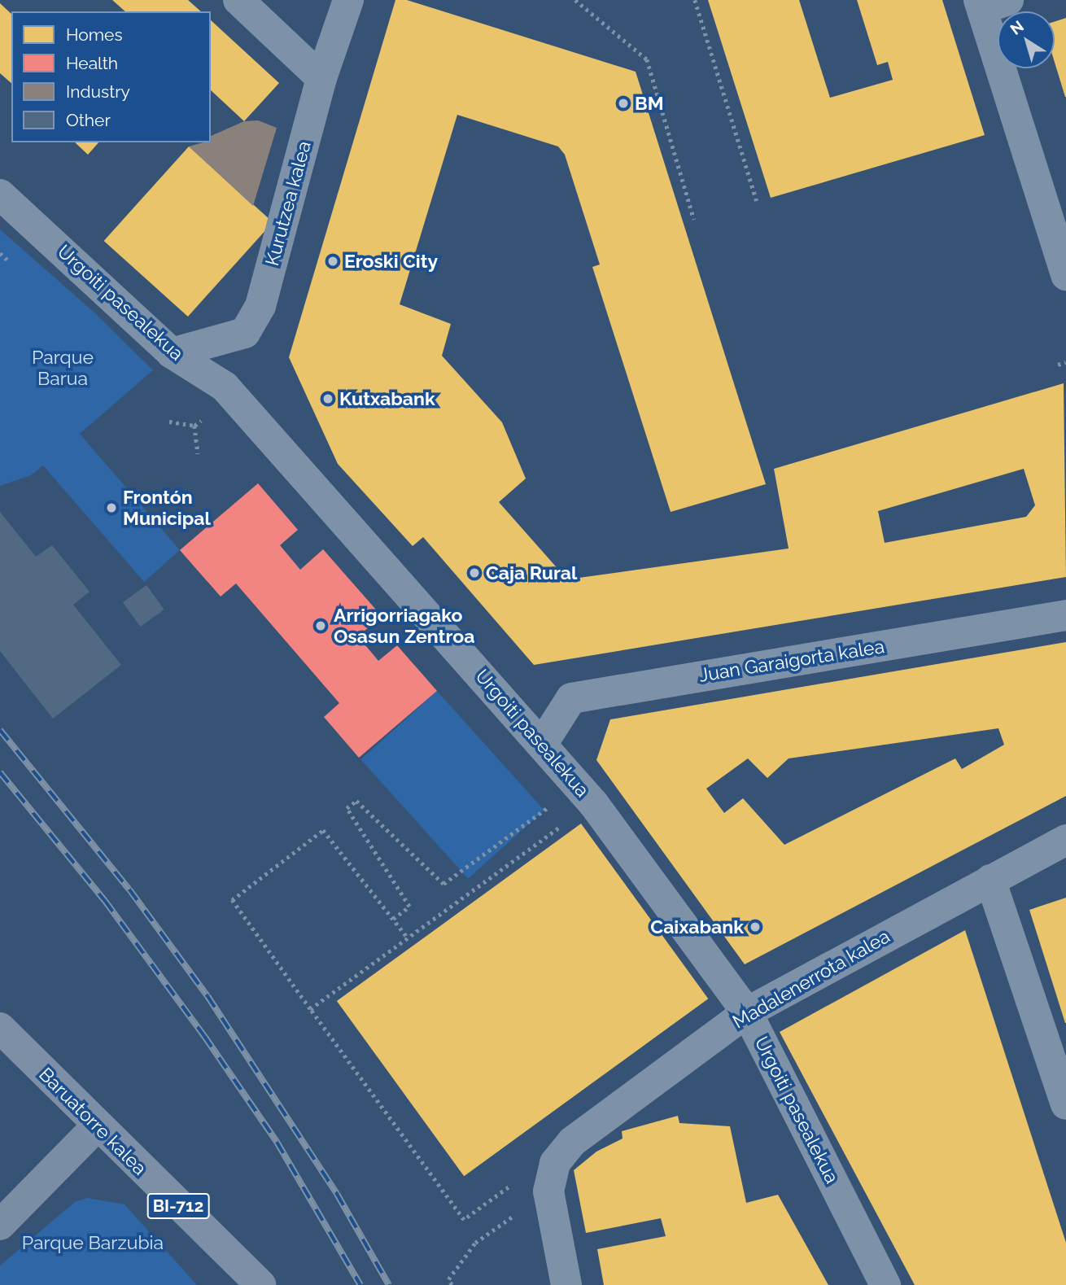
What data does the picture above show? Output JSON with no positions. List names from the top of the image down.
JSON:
{
  "streets": {
    "main road": ["Baruatorre kalea", "BI-712"],
    "street": [
      "Kurutzea kalea",
      "Urgoiti pasealekua",
      "Juan Garaigorta kalea",
      "Madalenerrota kalea"
    ]
  },
  "crossings": [
    ["Kurutzea kalea", "Urgoiti pasealekua"],
    ["Urgoiti pasealekua", "Juan Garaigorta kalea"],
    ["Urgoiti pasealekua", "Madalenerrota kalea"]
  ],
  "parks": ["Parque Barua", "Parque Barzubia"],
  "places": [
    "BM",
    "Eroski City",
    "Kutxabank",
    "Frontón Municipal",
    "Caja Rural",
    "Arrigorriagako Osasun Zentroa",
    "Caixabank"
  ],
  "legend": [
    "Homes",
    "Health",
    "Industry",
    "Other"
  ],
  "north": "top left"
}
